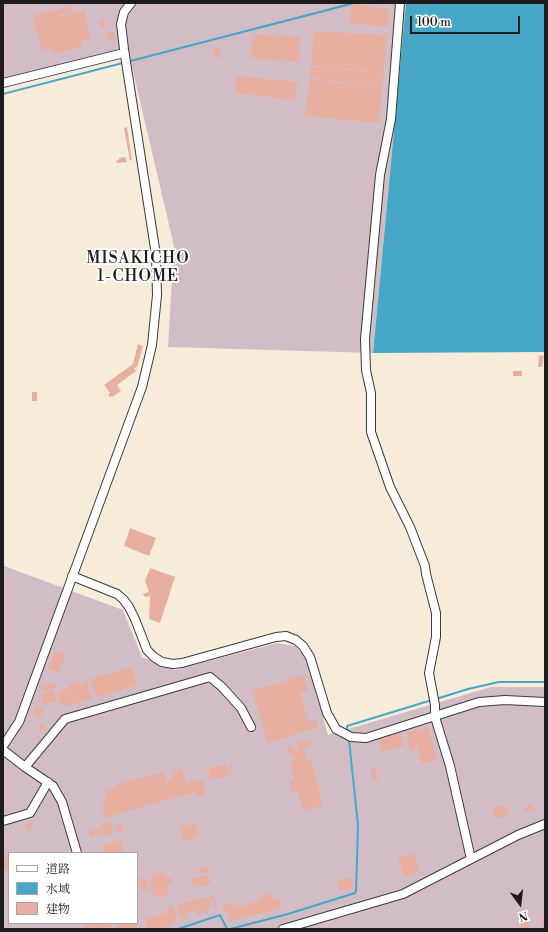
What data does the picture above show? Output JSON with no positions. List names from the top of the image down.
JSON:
{
  "districts": ["MISAKICHO 1-CHOME"],
  "legend": ["道路", "水域", "建物"],
  "scale_bar": "100 m",
  "north": "bottom"
}
